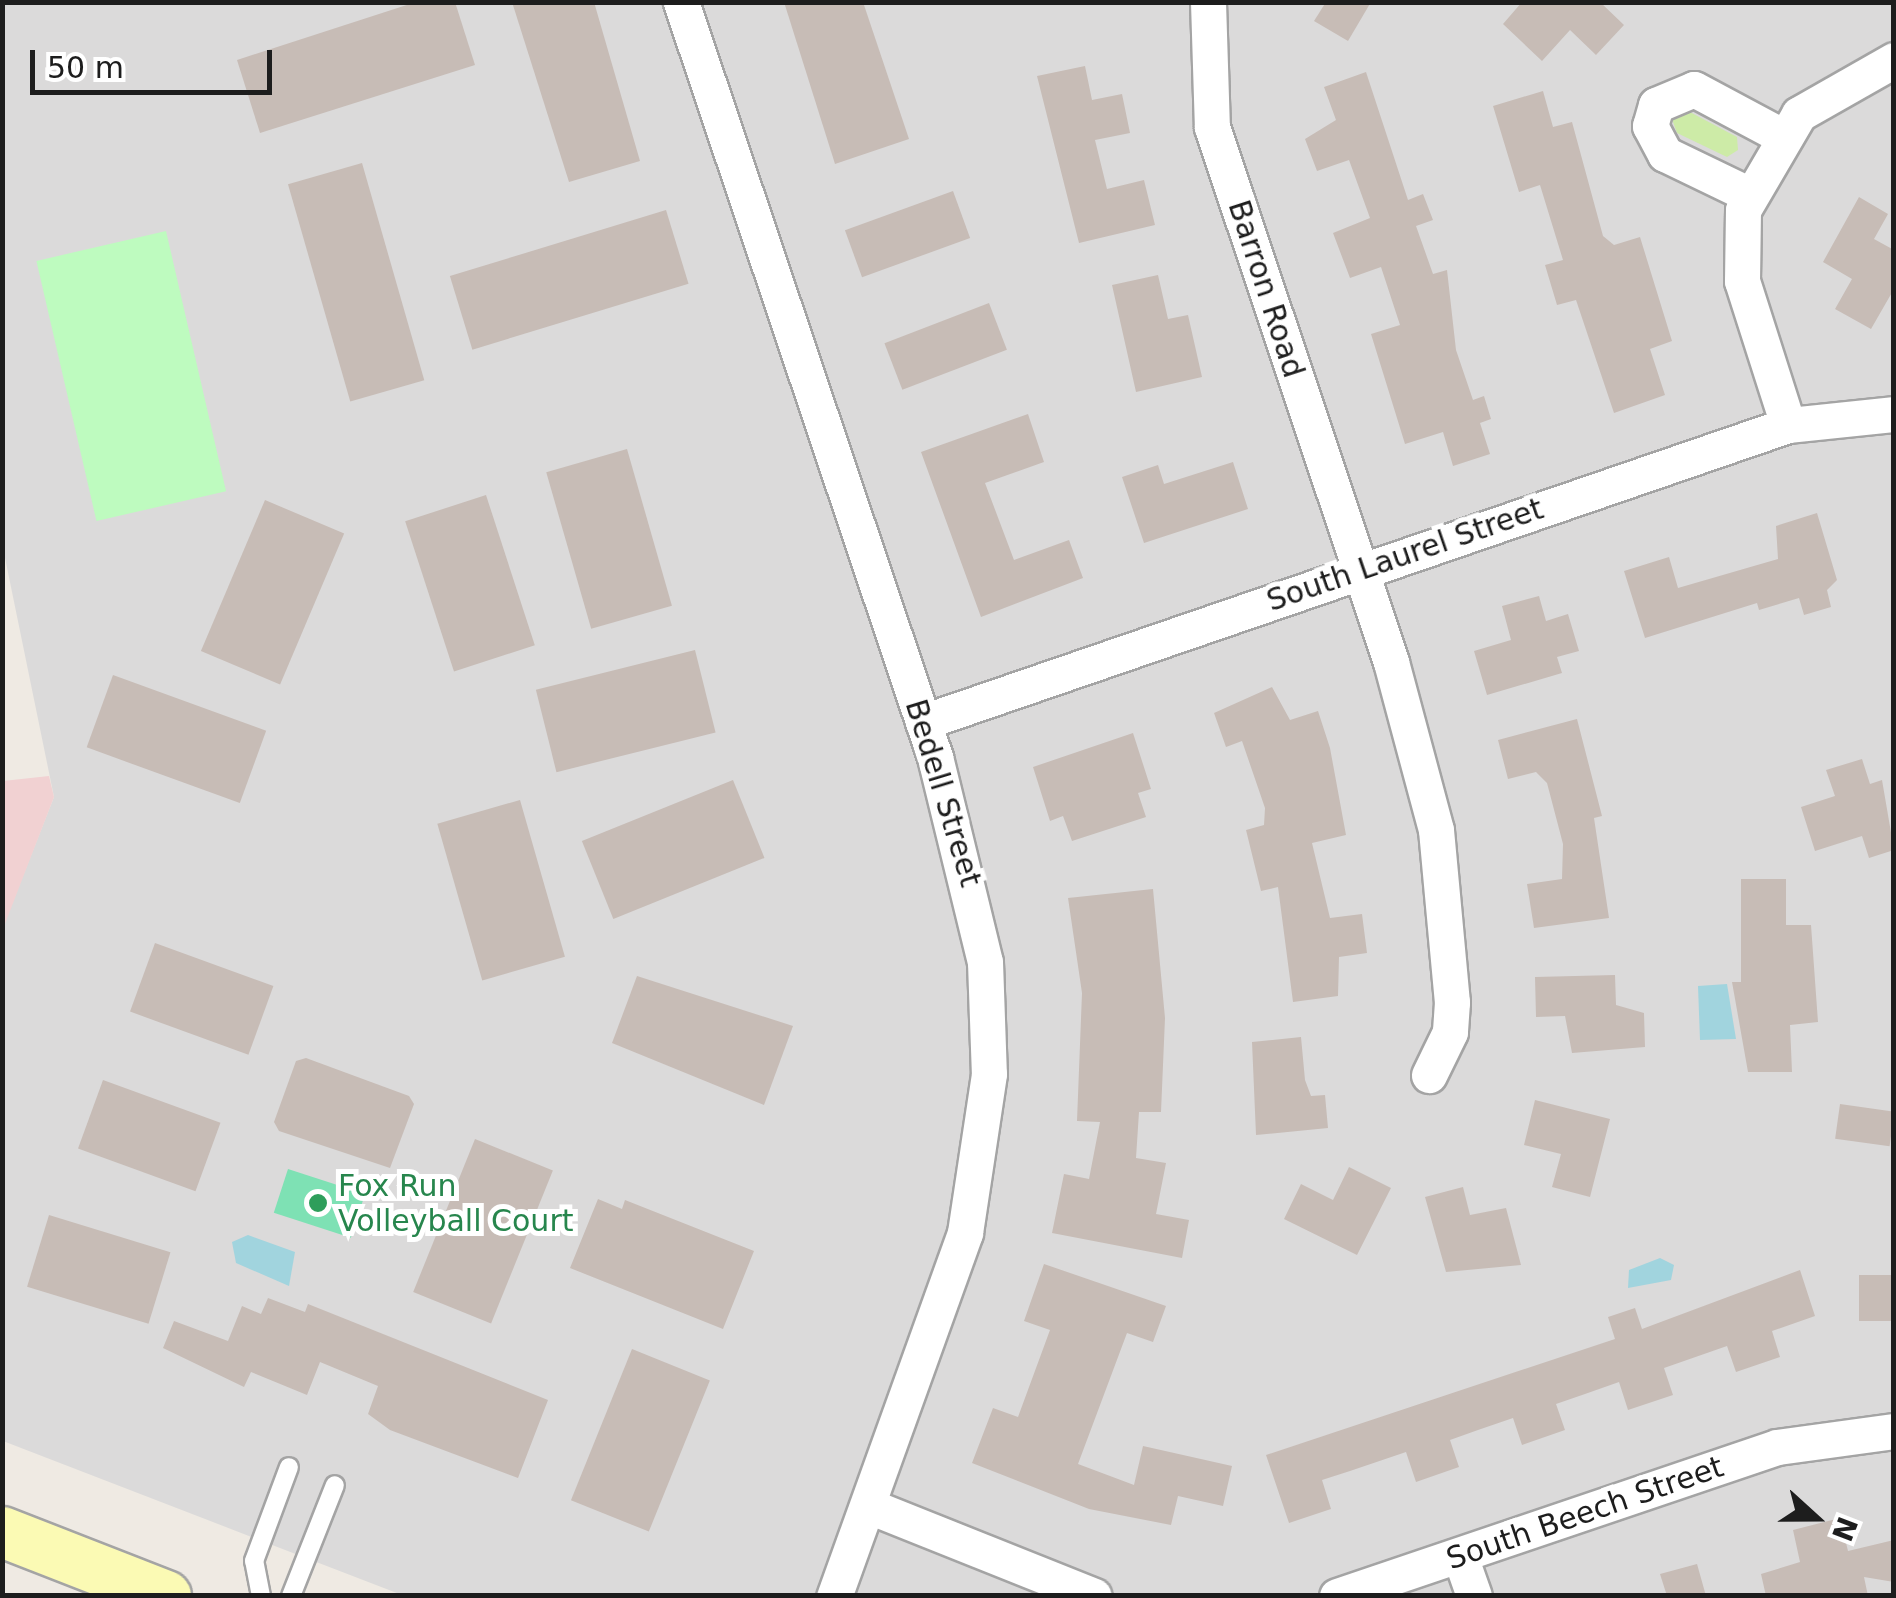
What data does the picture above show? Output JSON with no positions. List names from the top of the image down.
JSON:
{
  "streets": {
    "street": [
      "Barron Road",
      "South Laurel Street",
      "Bedell Street",
      "South Beech Street"
    ]
  },
  "crossings": [
    ["Barron Road", "South Laurel Street"],
    ["South Laurel Street", "Bedell Street"]
  ],
  "places": ["Fox Run Volleyball Court"],
  "scale_bar": "50 m",
  "north": "right"
}
